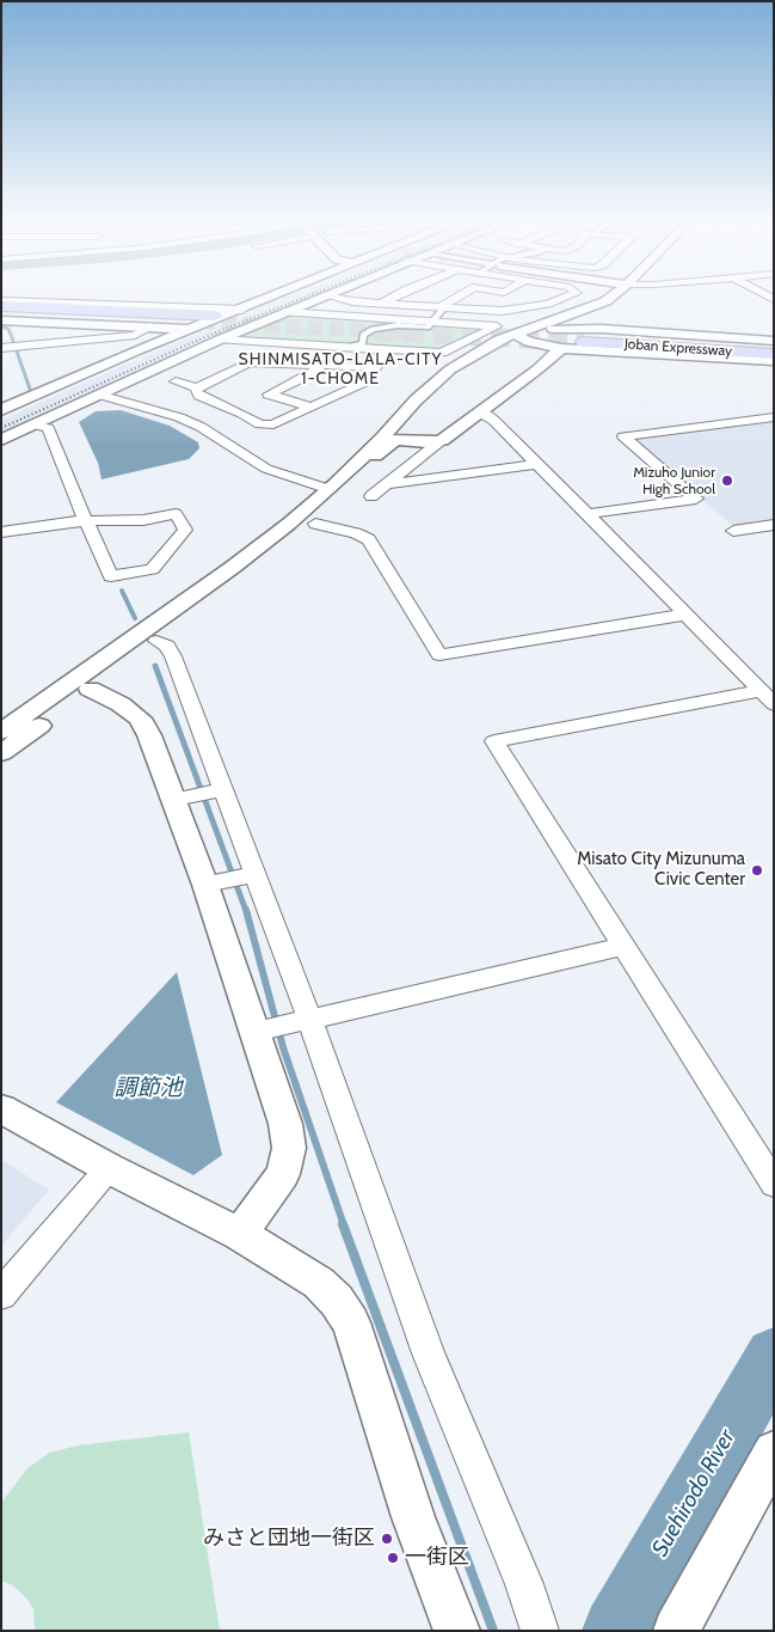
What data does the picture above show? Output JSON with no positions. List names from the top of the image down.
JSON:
{
  "streets": {
    "highway": ["Joban Expressway"]
  },
  "districts": ["SHINMISATO-LALA-CITY 1-CHOME"],
  "water": ["調節池", "Suehirodo River"],
  "places": [
    "Mizuho Junior High School",
    "Misato City Mizunuma Civic Center",
    "みさと団地一街区",
    "一街区"
  ]
}
